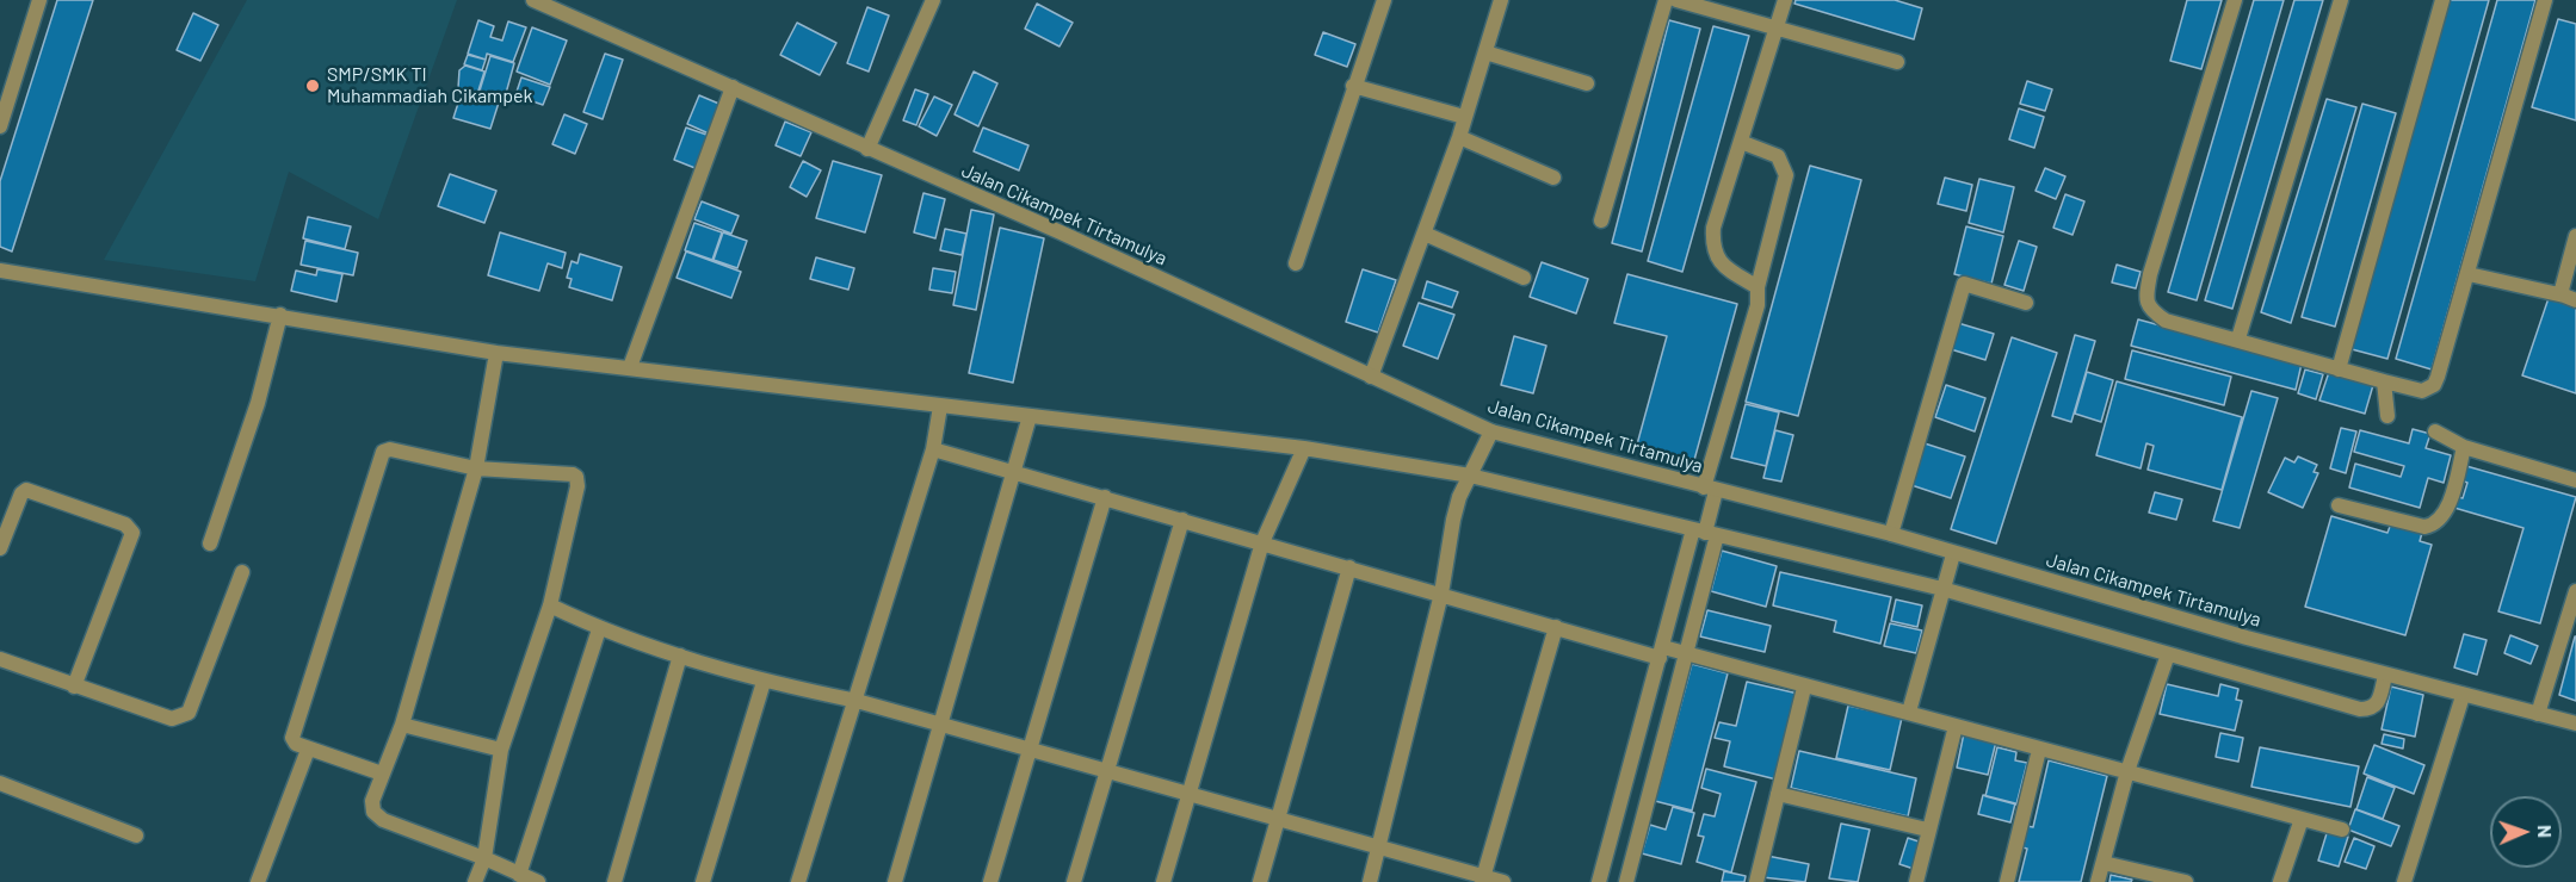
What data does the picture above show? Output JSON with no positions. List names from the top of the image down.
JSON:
{
  "streets": {
    "street": ["Jalan Cikampek Tirtamulya"]
  },
  "places": ["SMP/SMK TI Muhammadiah Cikampek"],
  "north": "right"
}
